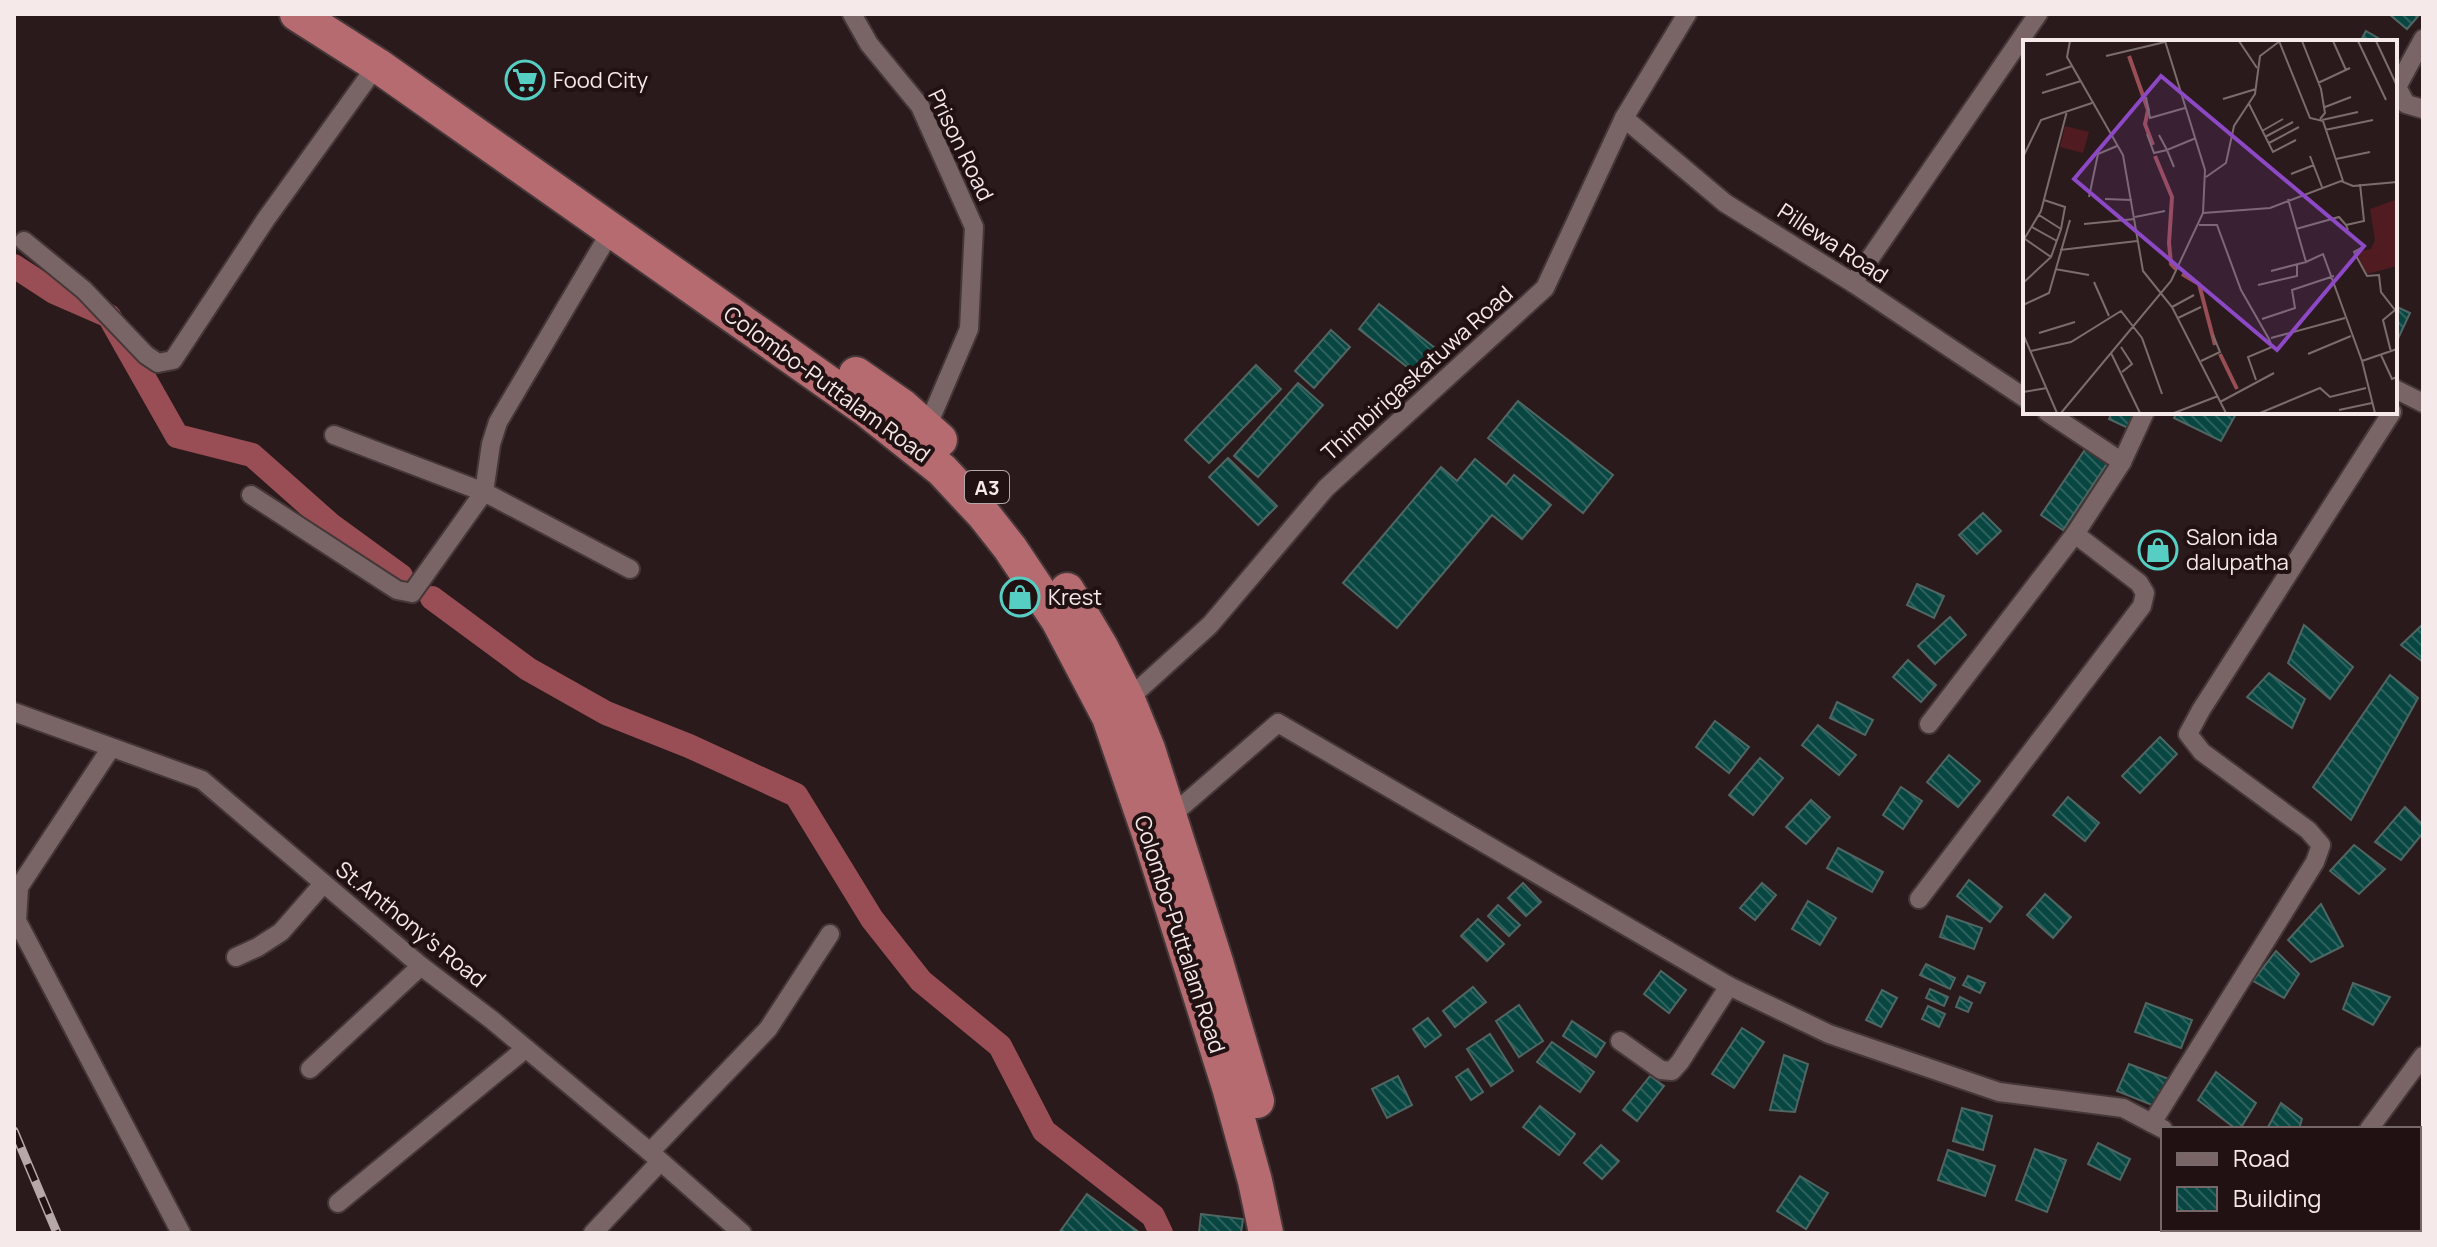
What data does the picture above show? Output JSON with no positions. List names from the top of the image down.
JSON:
{
  "streets": {
    "highway": ["Colombo-Puttalam Road", "A3"],
    "street": [
      "Prison Road",
      "Pillewa Road",
      "Thimbirigaskatuwa Road",
      "St.Anthony's Road"
    ]
  },
  "crossings": [
    ["Prison Road", "Colombo-Puttalam Road"],
    ["Pillewa Road", "Thimbirigaskatuwa Road"],
    ["Thimbirigaskatuwa Road", "Colombo-Puttalam Road"]
  ],
  "places": {
    "supermarket": ["Food City"],
    "shop": ["Salon ida dalupatha", "Krest"]
  },
  "legend": ["Road", "Building"]
}
